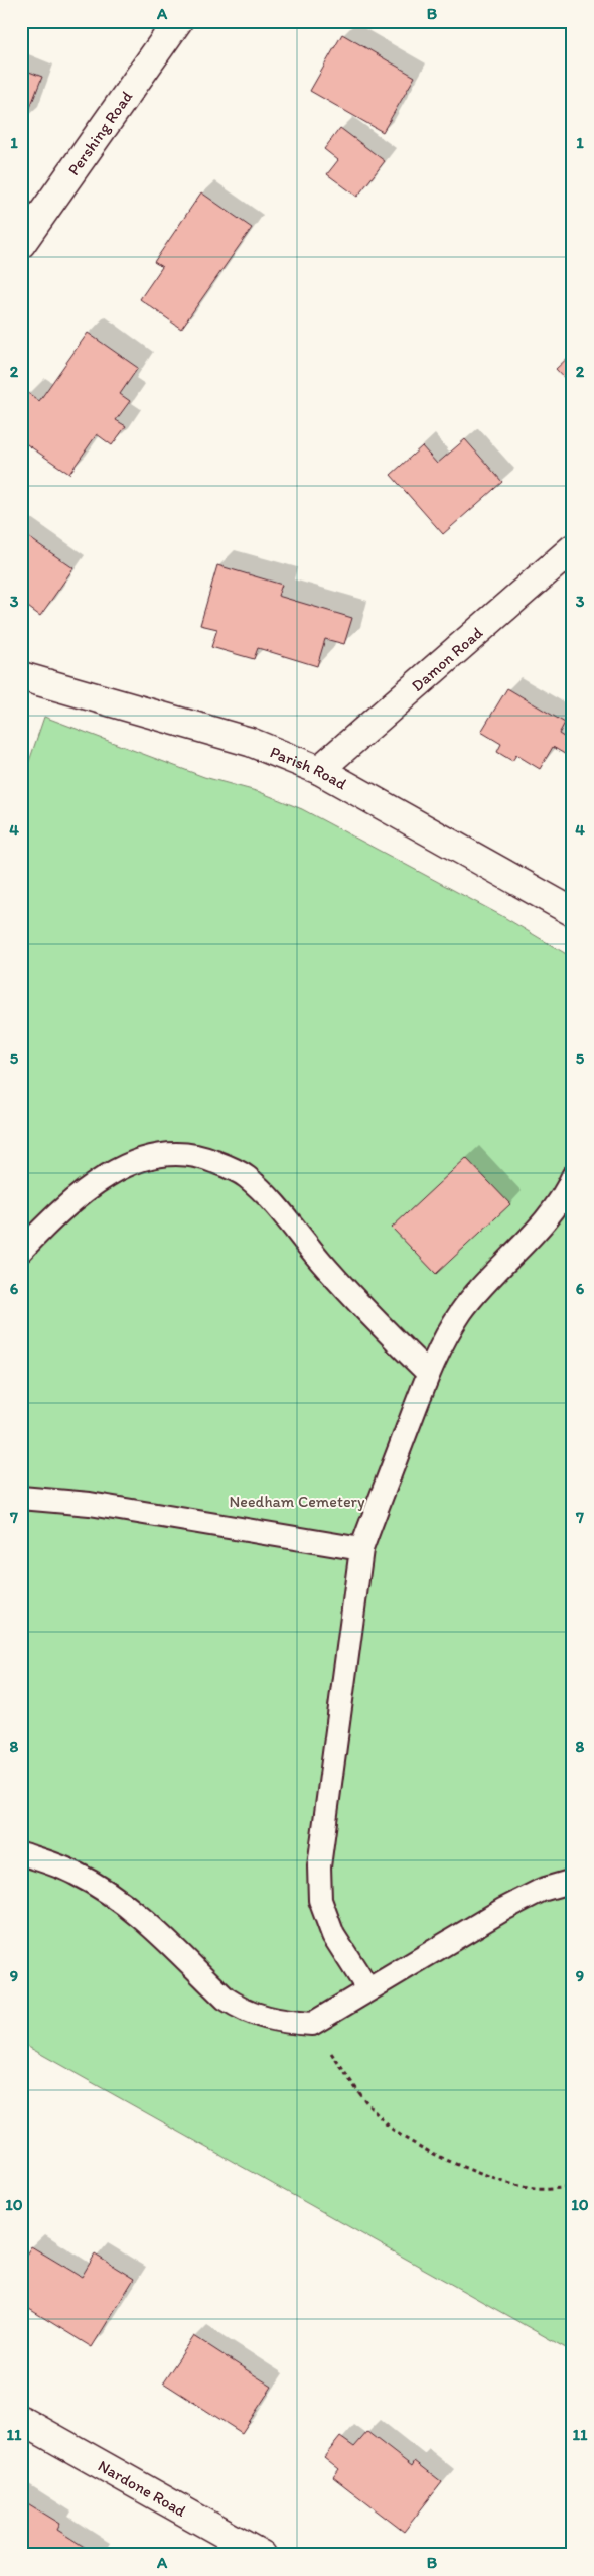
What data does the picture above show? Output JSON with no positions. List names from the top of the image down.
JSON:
{
  "streets": {
    "street": [
      "Pershing Road",
      "Damon Road",
      "Parish Road",
      "Nardone Road"
    ]
  },
  "crossings": [
    ["Damon Road", "Parish Road"]
  ],
  "parks": ["Needham Cemetery"],
  "grid": {
    "columns": ["A", "B"],
    "rows": [
      "1",
      "2",
      "3",
      "4",
      "5",
      "6",
      "7",
      "8",
      "9",
      "10",
      "11"
    ]
  }
}
